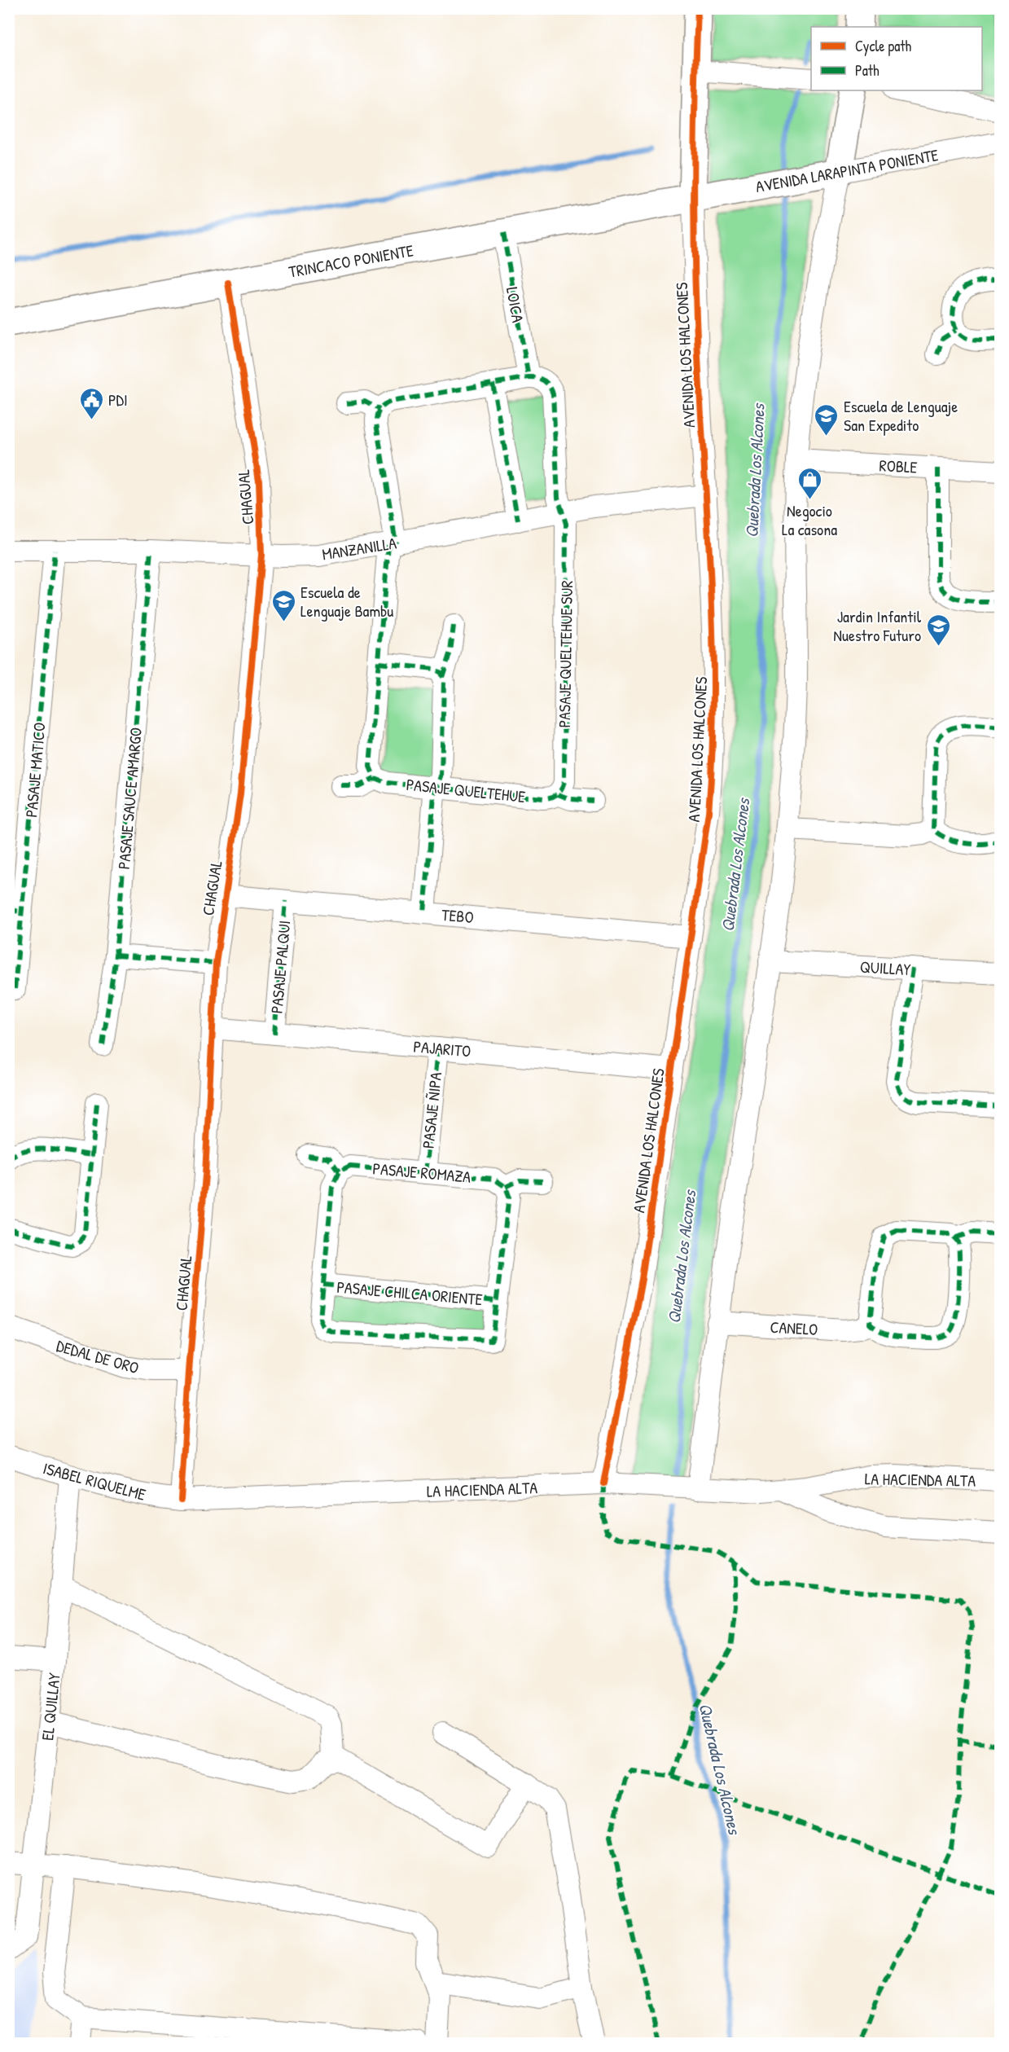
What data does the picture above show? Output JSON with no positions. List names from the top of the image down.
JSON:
{
  "streets": {
    "street": [
      "AVENIDA LARAPINTA PONIENTE",
      "TRINCACO PONIENTE",
      "LOICA",
      "AVENIDA LOS HALCONES",
      "ROBLE",
      "CHAGUAL",
      "MANZANILLA",
      "PASAJE QUELTEHUE SUR",
      "PASAJE MATICO",
      "PASAJE QUELTEHUE",
      "PASAJE SAUCE AMARGO",
      "TEBO",
      "PASAJE PALQUI",
      "QUILLAY",
      "PAJARITO",
      "PASAJE ÑIPA",
      "PASAJE ROMAZA",
      "PASAJE CHILCA ORIENTE",
      "CANELO",
      "DEDAL DE ORO",
      "LA HACIENDA ALTA",
      "ISABEL RIQUELME",
      "EL QUILLAY"
    ]
  },
  "crossings": [
    ["AVENIDA LARAPINTA PONIENTE", "TRINCACO PONIENTE"],
    ["AVENIDA LARAPINTA PONIENTE", "AVENIDA LOS HALCONES"],
    ["TRINCACO PONIENTE", "LOICA"],
    ["TRINCACO PONIENTE", "AVENIDA LOS HALCONES"],
    ["TRINCACO PONIENTE", "CHAGUAL"],
    ["LOICA", "PASAJE QUELTEHUE SUR"],
    ["AVENIDA LOS HALCONES", "MANZANILLA"],
    ["AVENIDA LOS HALCONES", "TEBO"],
    ["AVENIDA LOS HALCONES", "PAJARITO"],
    ["AVENIDA LOS HALCONES", "LA HACIENDA ALTA"],
    ["CHAGUAL", "MANZANILLA"],
    ["CHAGUAL", "TEBO"],
    ["CHAGUAL", "PAJARITO"],
    ["CHAGUAL", "DEDAL DE ORO"],
    ["CHAGUAL", "LA HACIENDA ALTA"],
    ["CHAGUAL", "ISABEL RIQUELME"],
    ["MANZANILLA", "PASAJE QUELTEHUE SUR"],
    ["MANZANILLA", "PASAJE MATICO"],
    ["MANZANILLA", "PASAJE SAUCE AMARGO"],
    ["PASAJE QUELTEHUE SUR", "PASAJE QUELTEHUE"],
    ["TEBO", "PASAJE PALQUI"],
    ["PASAJE PALQUI", "PAJARITO"],
    ["PAJARITO", "PASAJE ÑIPA"],
    ["PASAJE ÑIPA", "PASAJE ROMAZA"],
    ["LA HACIENDA ALTA", "ISABEL RIQUELME"],
    ["ISABEL RIQUELME", "EL QUILLAY"]
  ],
  "water": ["Quebrada Los Alcones"],
  "places": {
    "public building": ["PDI"],
    "school or university": ["Escuela de Lenguaje San Expedito", "Escuela de Lenguaje Bambu", "Jardin Infantil Nuestro Futuro"],
    "shop": ["Negocio La casona"]
  },
  "legend": ["Cycle path", "Path"]
}
